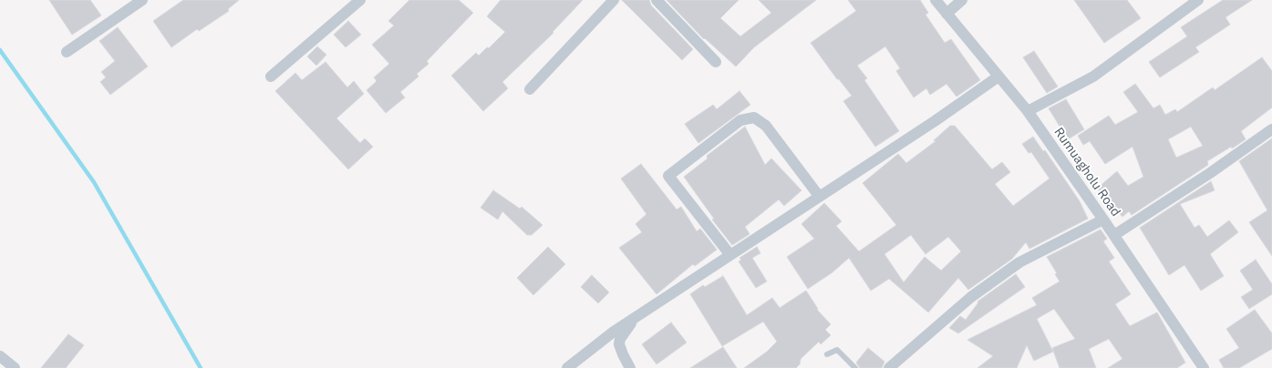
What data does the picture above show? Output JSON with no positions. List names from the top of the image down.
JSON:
{
  "streets": {
    "street": ["Rumuagholu Road"]
  }
}
